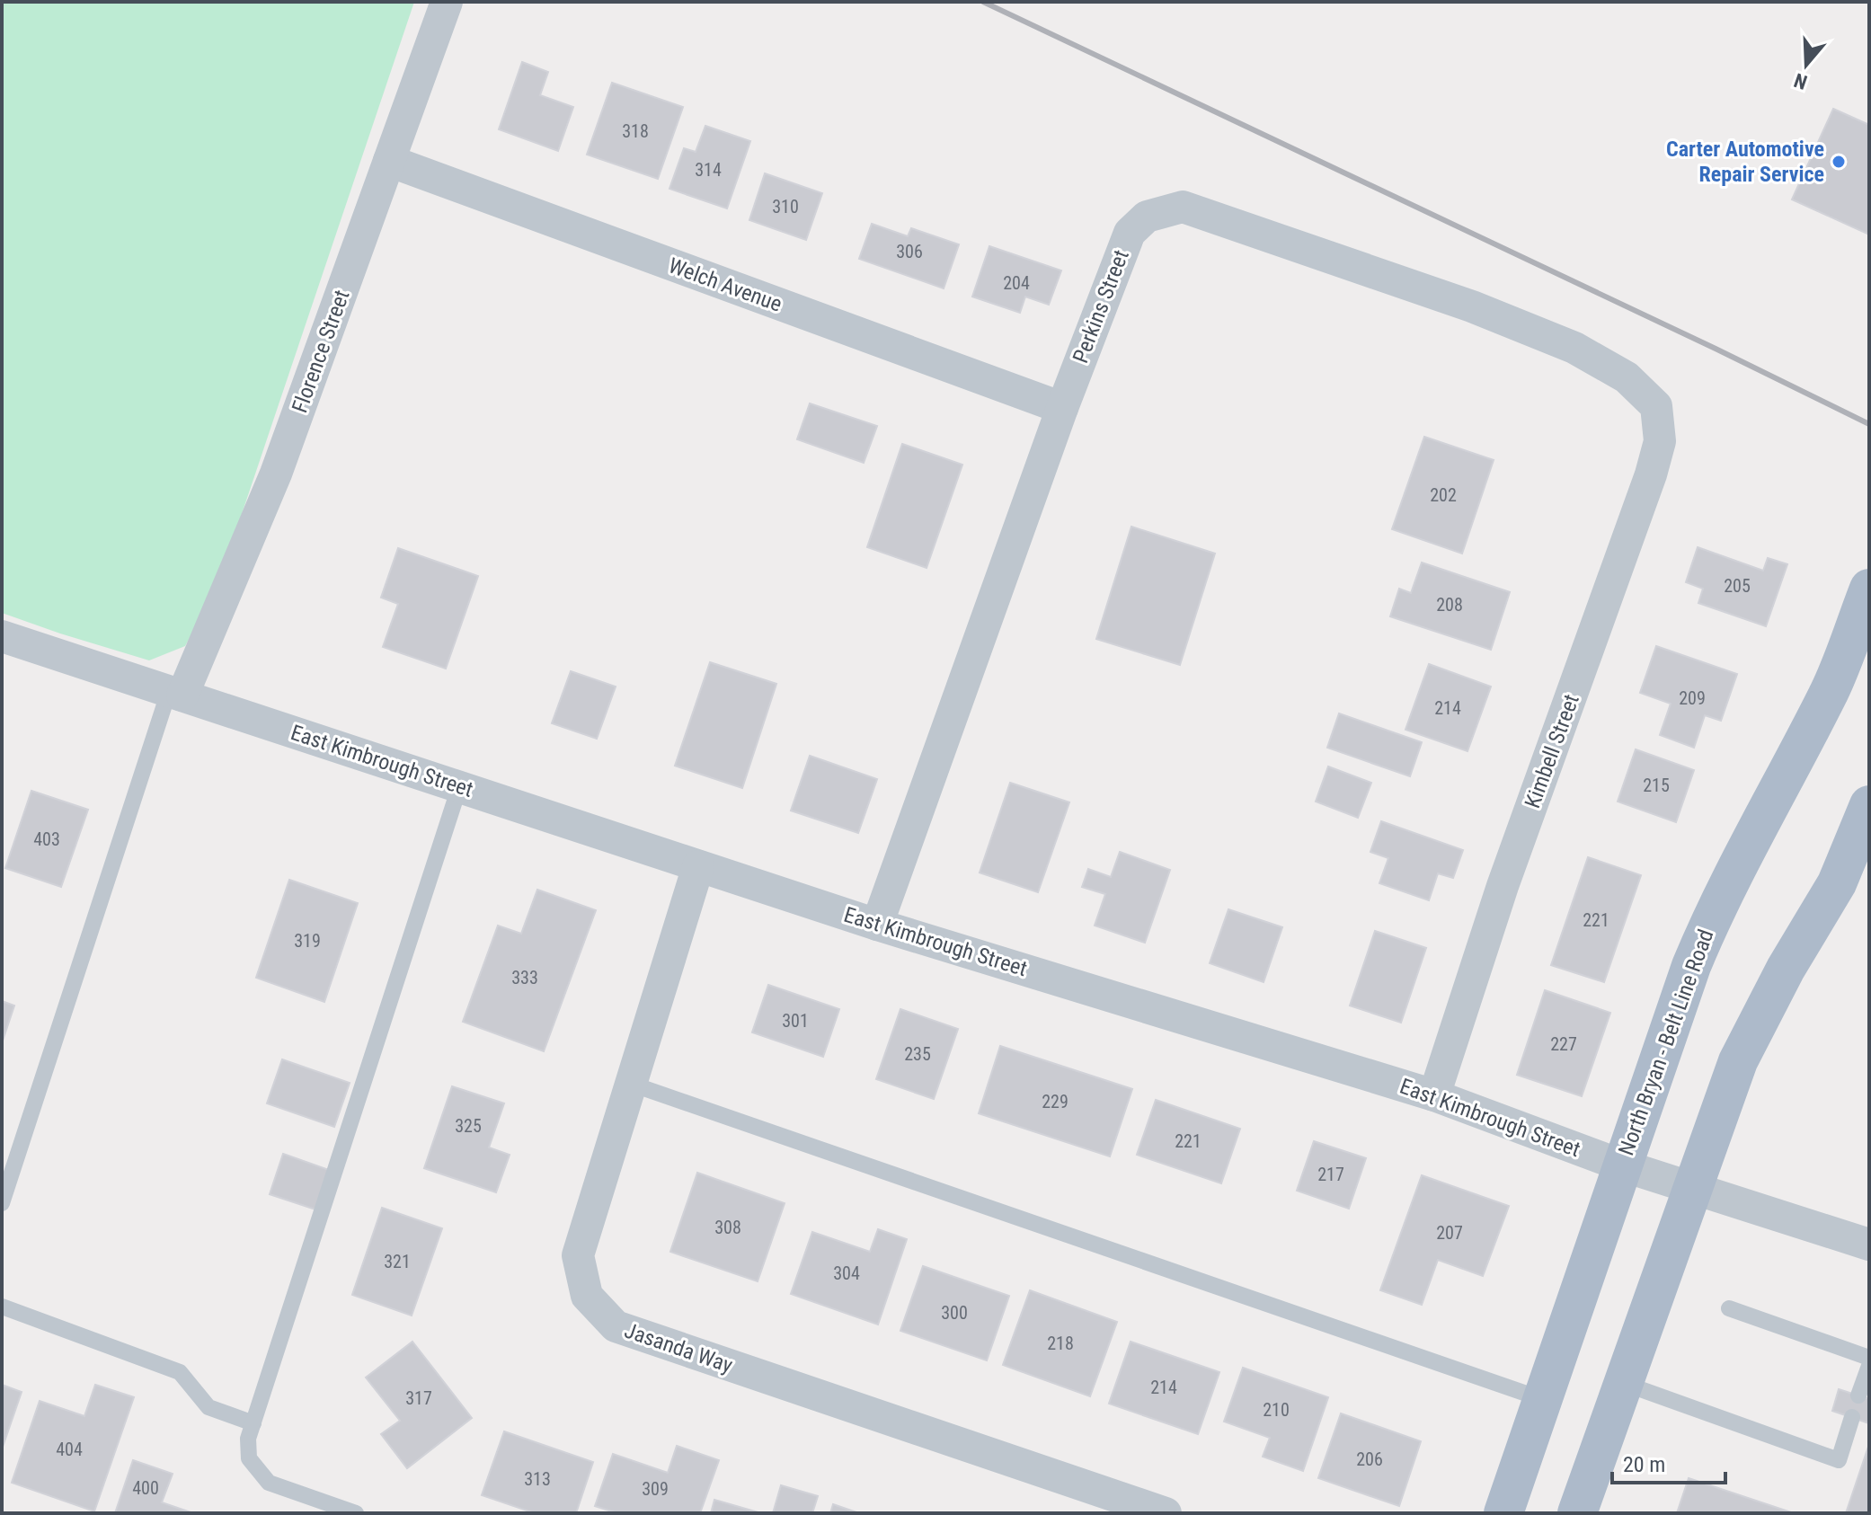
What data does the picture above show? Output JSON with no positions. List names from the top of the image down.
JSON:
{
  "streets": {
    "main road": ["North Bryan - Belt Line Road"],
    "street": [
      "Welch Avenue",
      "Perkins Street",
      "Florence Street",
      "Kimbell Street",
      "East Kimbrough Street",
      "Jasanda Way"
    ]
  },
  "crossings": [
    ["Welch Avenue", "Perkins Street"],
    ["Welch Avenue", "Florence Street"],
    ["Perkins Street", "Kimbell Street"],
    ["Perkins Street", "East Kimbrough Street"],
    ["Florence Street", "East Kimbrough Street"],
    ["Kimbell Street", "East Kimbrough Street"],
    ["East Kimbrough Street", "North Bryan - Belt Line Road"],
    ["East Kimbrough Street", "Jasanda Way"]
  ],
  "places": ["Carter Automotive Repair Service"],
  "house_numbers": [
    "318",
    "314",
    "310",
    "306",
    "204",
    "202",
    "205",
    "208",
    "209",
    "214",
    "215",
    "403",
    "221",
    "319",
    "333",
    "301",
    "227",
    "235",
    "229",
    "325",
    "221",
    "217",
    "308",
    "207",
    "321",
    "304",
    "300",
    "218",
    "214",
    "317",
    "210",
    "404",
    "206",
    "313",
    "400",
    "309"
  ],
  "scale_bar": "20 m",
  "north": "bottom"
}
